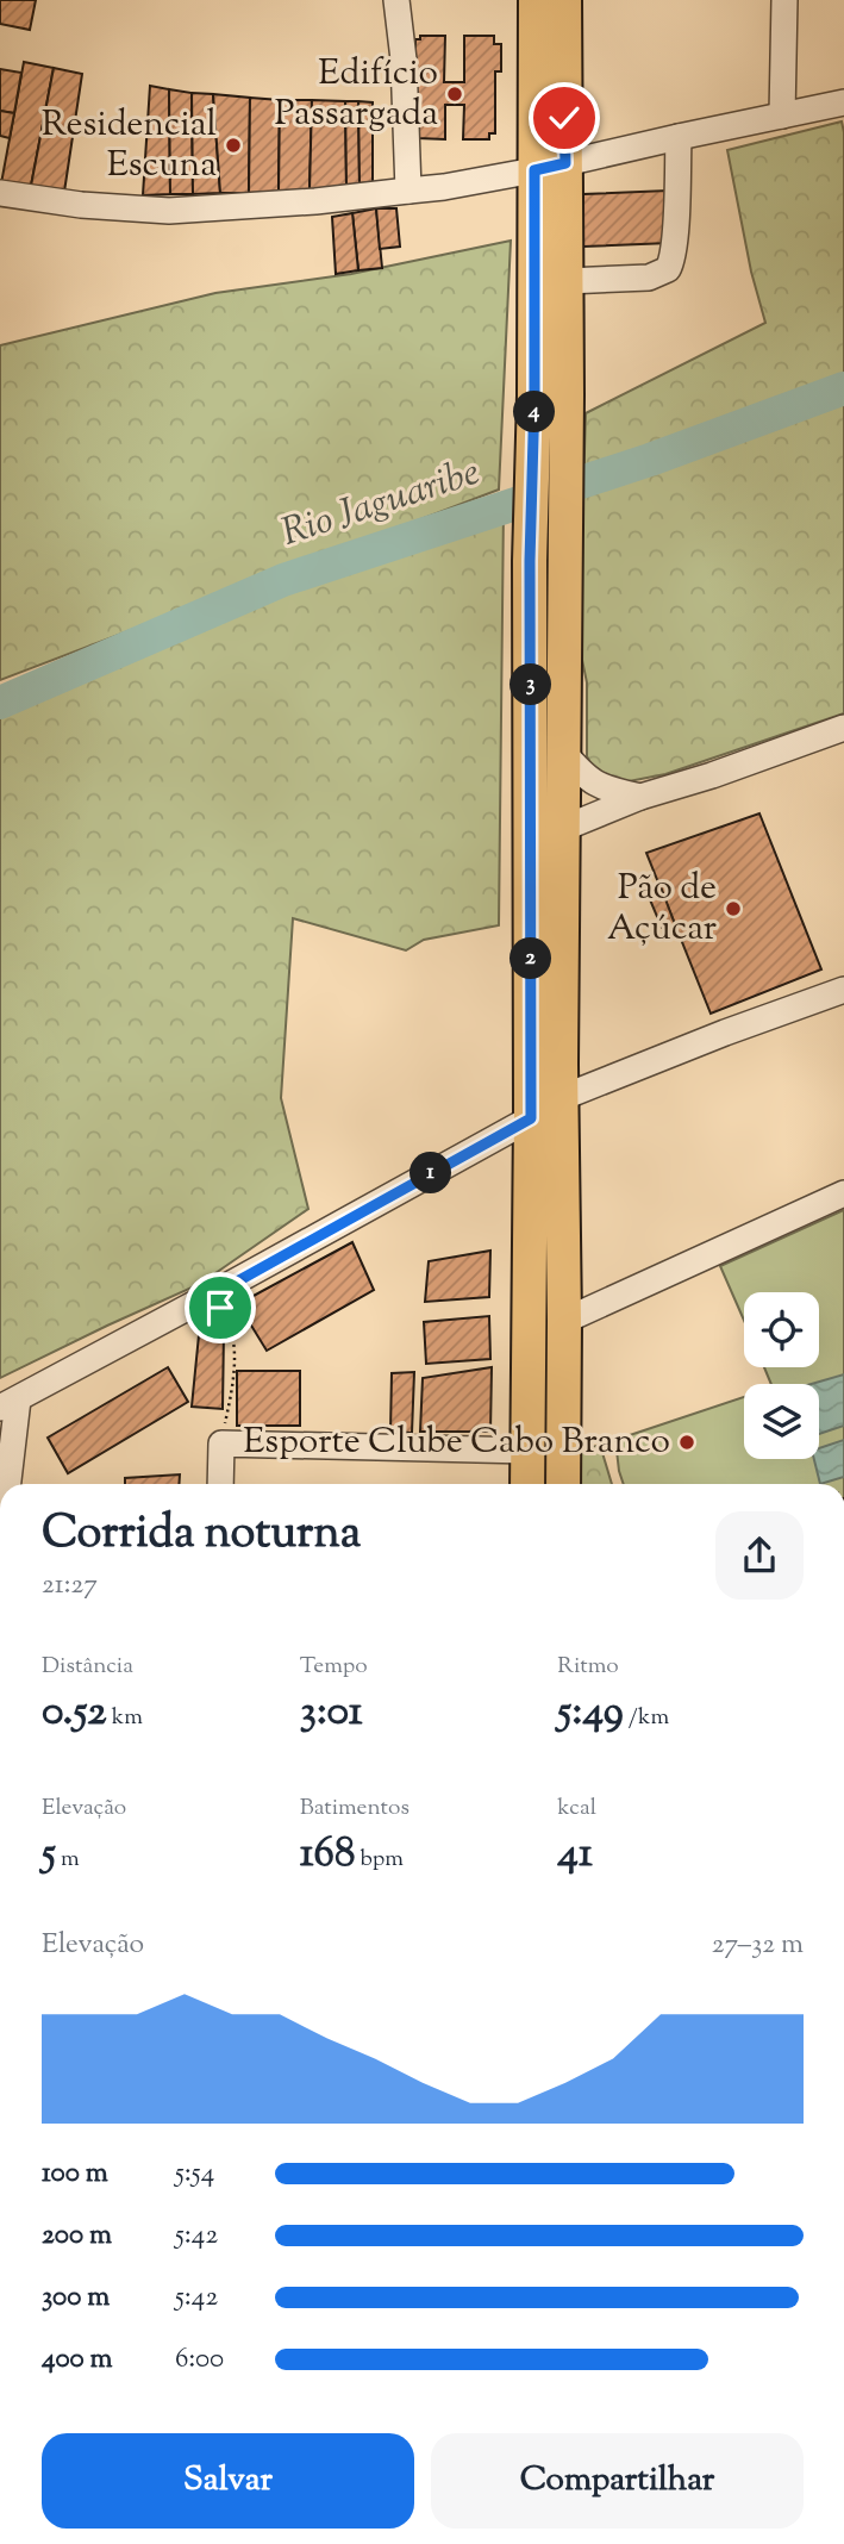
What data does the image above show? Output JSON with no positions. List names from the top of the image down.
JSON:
{
  "water": ["Rio Jaguaribe"],
  "places": [
    "Edifício Passargada",
    "Residencial Escuna",
    "Pão de Açúcar",
    "Esporte Clube Cabo Branco"
  ],
  "page": {
    "pins": [
      "4",
      "3",
      "2",
      "1"
    ],
    "heading": ["Corrida noturna", "21:27"],
    "stats": [
      ["Distância", "0.52 km"],
      ["Tempo", "3:01"],
      ["Ritmo", "5:49 /km"],
      ["Elevação", "5 m"],
      ["Batimentos", "168 bpm"],
      ["kcal", "41"]
    ],
    "chart": ["Elevação", "27–32 m"],
    "list": [
      {
        "name": "100 m",
        "note": "5:54"
      },
      {
        "name": "200 m",
        "note": "5:42"
      },
      {
        "name": "300 m",
        "note": "5:42"
      },
      {
        "name": "400 m",
        "note": "6:00"
      }
    ],
    "buttons": ["Salvar", "Compartilhar"]
  }
}
